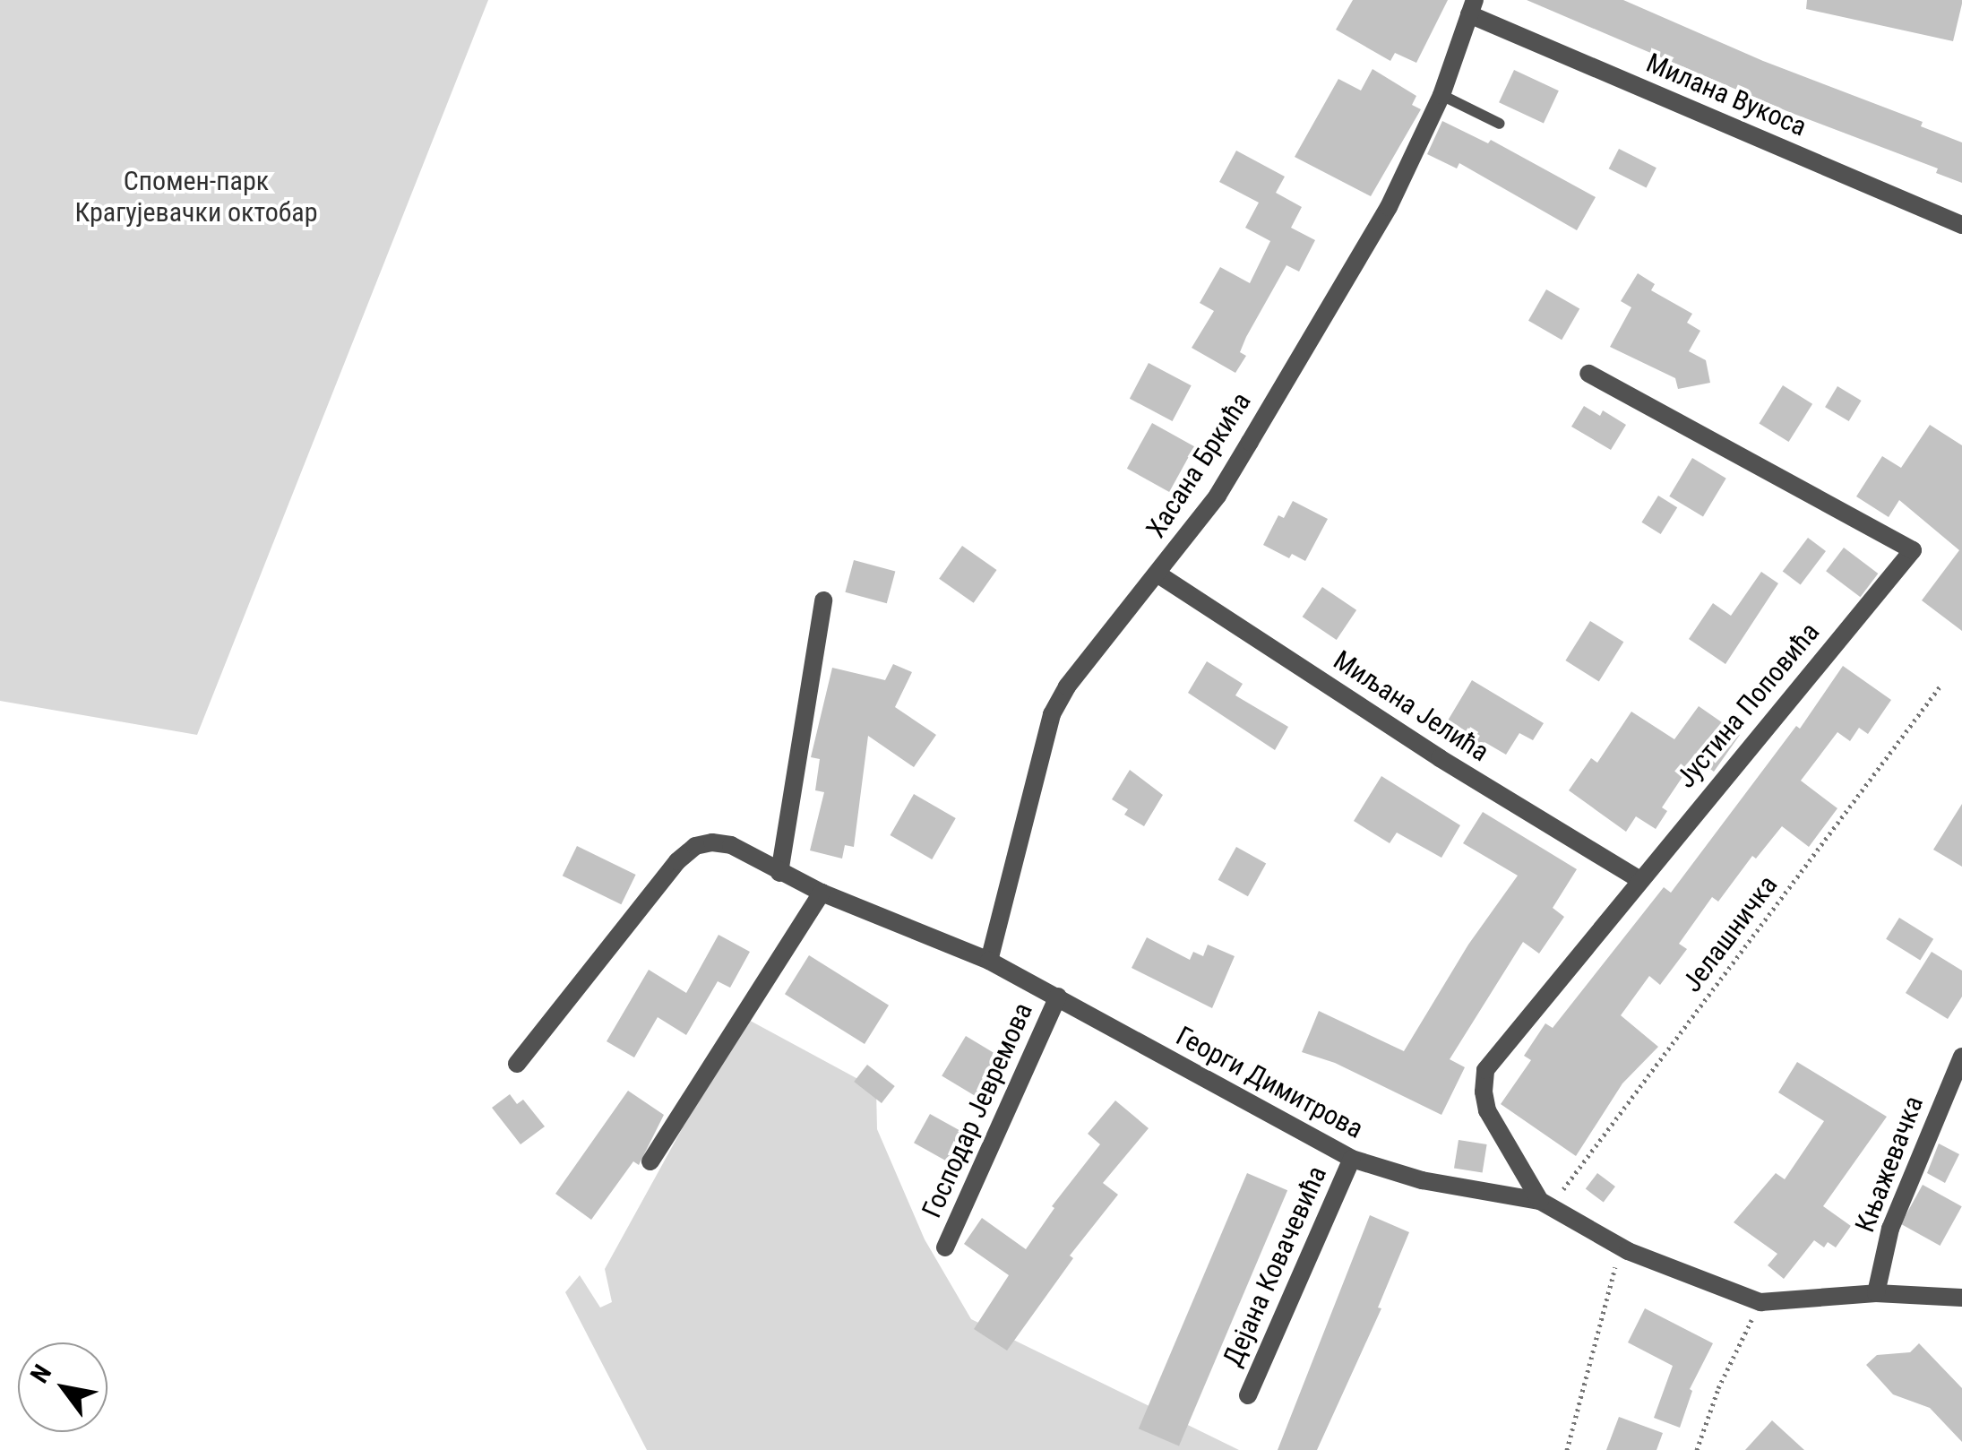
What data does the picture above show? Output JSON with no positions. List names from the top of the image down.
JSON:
{
  "streets": {
    "street": [
      "Милана Вукоса",
      "Хасана Бркића",
      "Јустина Поповића",
      "Миљана Јелића",
      "Георги Димитрова",
      "Господар Јевремова",
      "Књажевачка",
      "Дејана Ковачевића"
    ],
    "path": ["Јелашничка"]
  },
  "crossings": [
    ["Милана Вукоса", "Хасана Бркића"],
    ["Хасана Бркића", "Миљана Јелића"],
    ["Хасана Бркића", "Георги Димитрова"],
    ["Јустина Поповића", "Миљана Јелића"],
    ["Јустина Поповића", "Јелашничка"],
    ["Јустина Поповића", "Георги Димитрова"],
    ["Јелашничка", "Георги Димитрова"],
    ["Георги Димитрова", "Господар Јевремова"],
    ["Георги Димитрова", "Књажевачка"],
    ["Георги Димитрова", "Дејана Ковачевића"]
  ],
  "parks": ["Спомен-парк Крагујевачки октобар"],
  "north": "top left"
}
